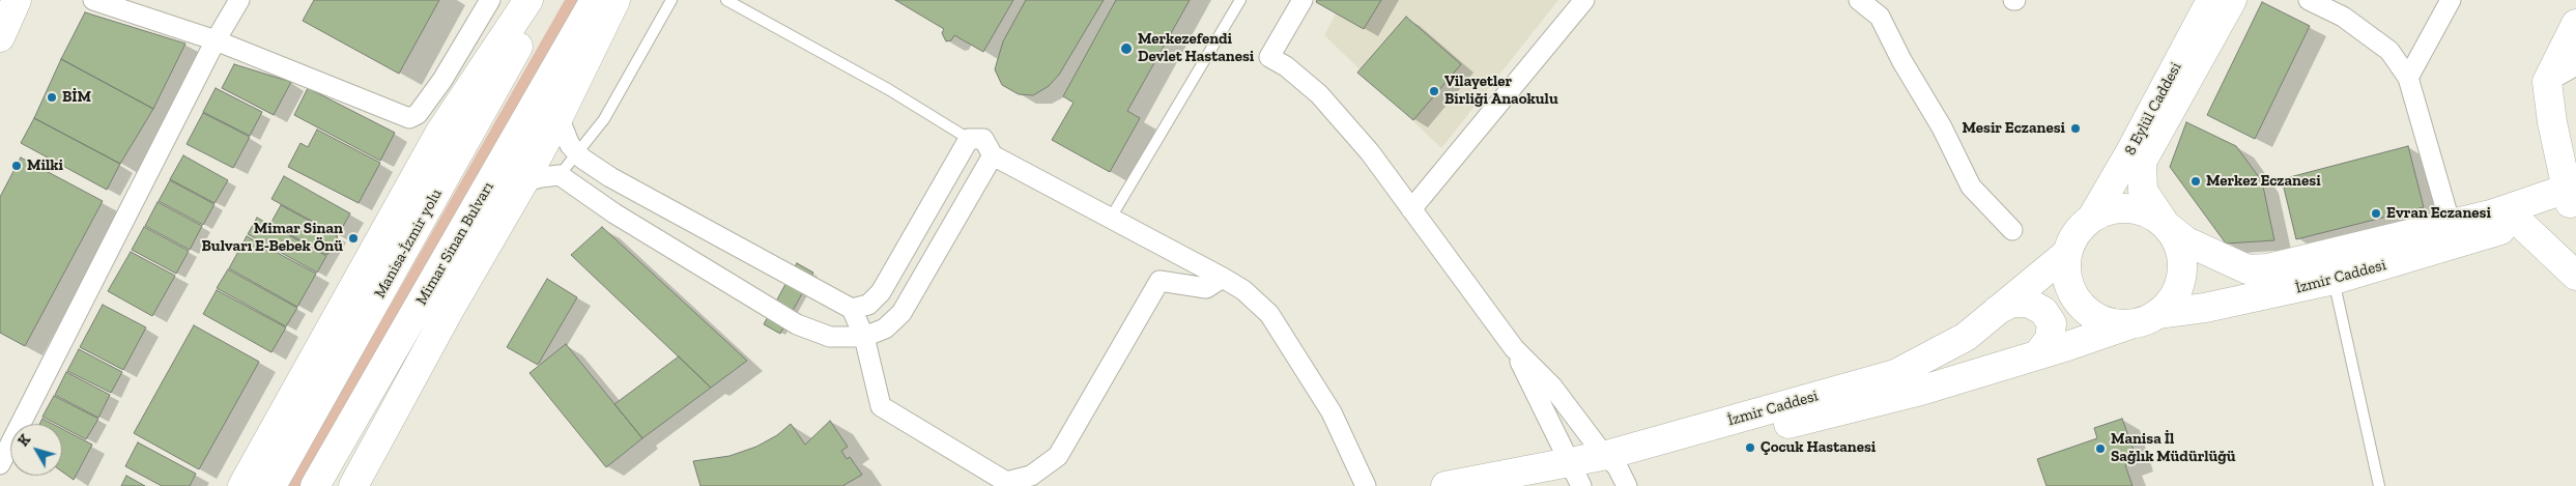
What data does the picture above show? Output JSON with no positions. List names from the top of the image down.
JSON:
{
  "streets": {
    "main road": [
      "8 Eylül Caddesi",
      "Manisa-İzmir yolu",
      "Mimar Sinan Bulvarı",
      "İzmir Caddesi"
    ]
  },
  "crossings": [
    ["8 Eylül Caddesi", "İzmir Caddesi"]
  ],
  "places": [
    "Merkezefendi Devlet Hastanesi",
    "Vilayetler Birliği Anaokulu",
    "BİM",
    "Mesir Eczanesi",
    "Milki",
    "Merkez Eczanesi",
    "Evran Eczanesi",
    "Mimar Sinan Bulvarı E-Bebek Önü",
    "Çocuk Hastanesi",
    "Manisa İl Sağlık Müdürlüğü"
  ],
  "north": "top left"
}
